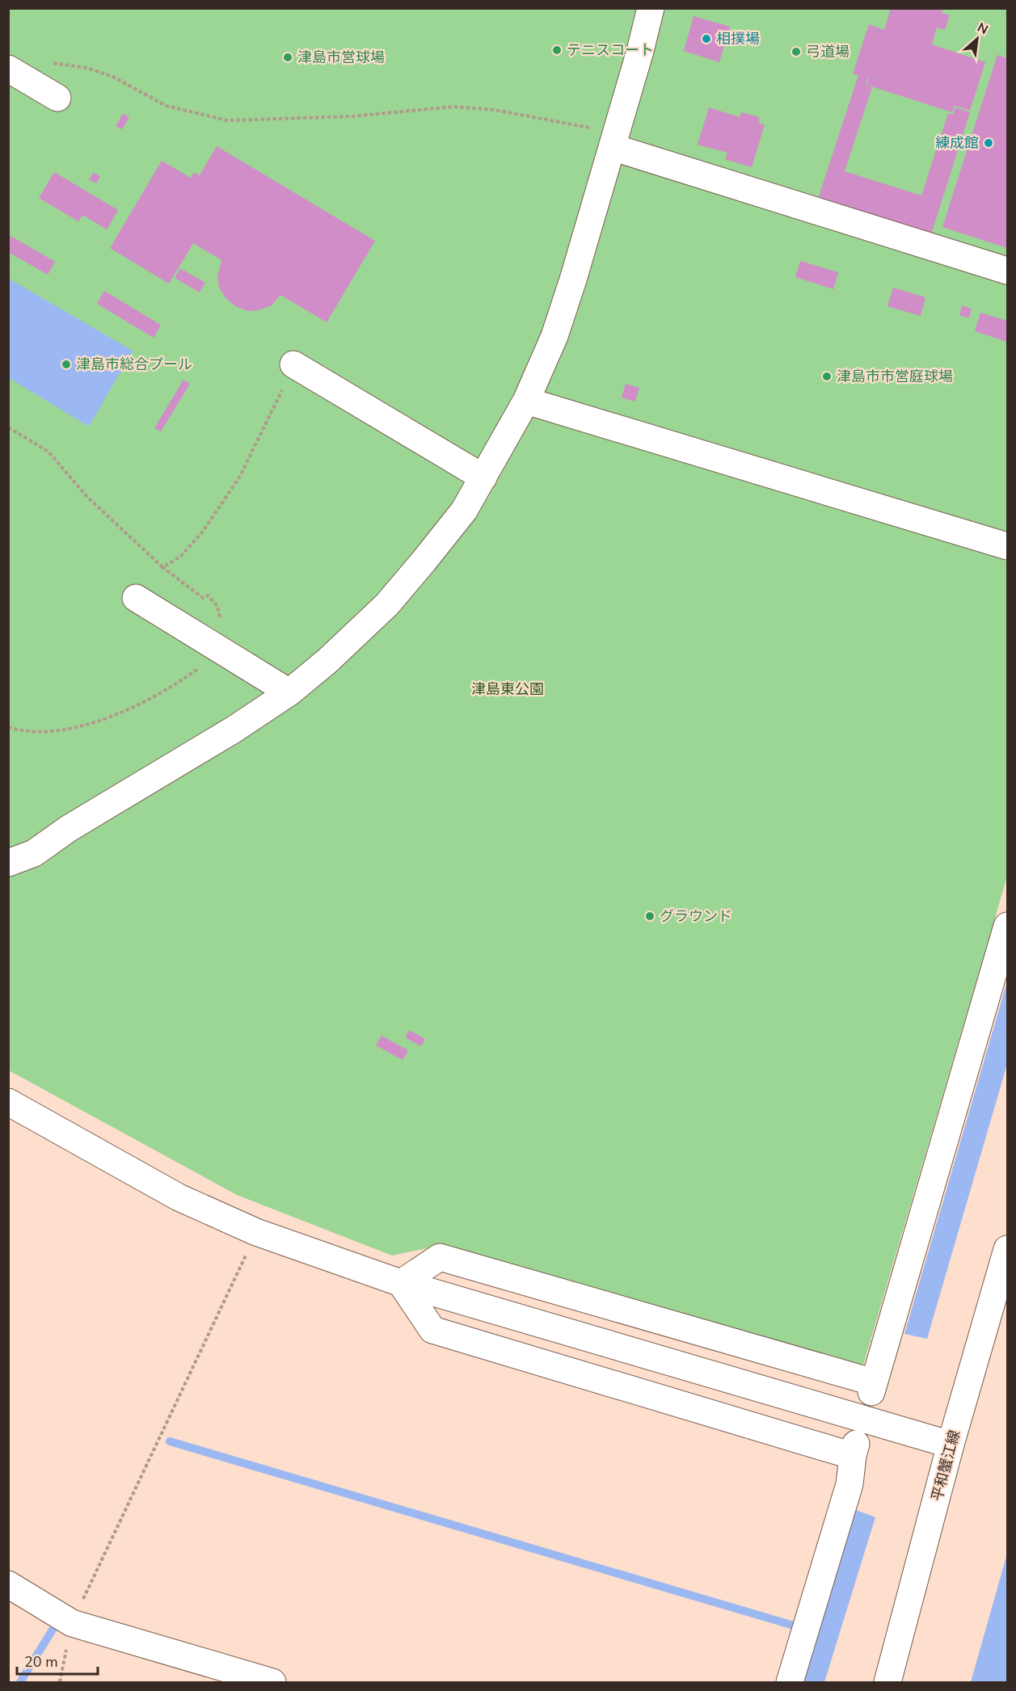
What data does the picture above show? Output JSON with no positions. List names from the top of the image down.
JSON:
{
  "streets": {
    "street": ["平和蟹江線"]
  },
  "parks": ["津島東公園"],
  "places": [
    "相撲場",
    "テニスコート",
    "弓道場",
    "津島市営球場",
    "練成館",
    "津島市総合プール",
    "津島市市営庭球場",
    "グラウンド"
  ],
  "scale_bar": "20 m",
  "north": "top right"
}
